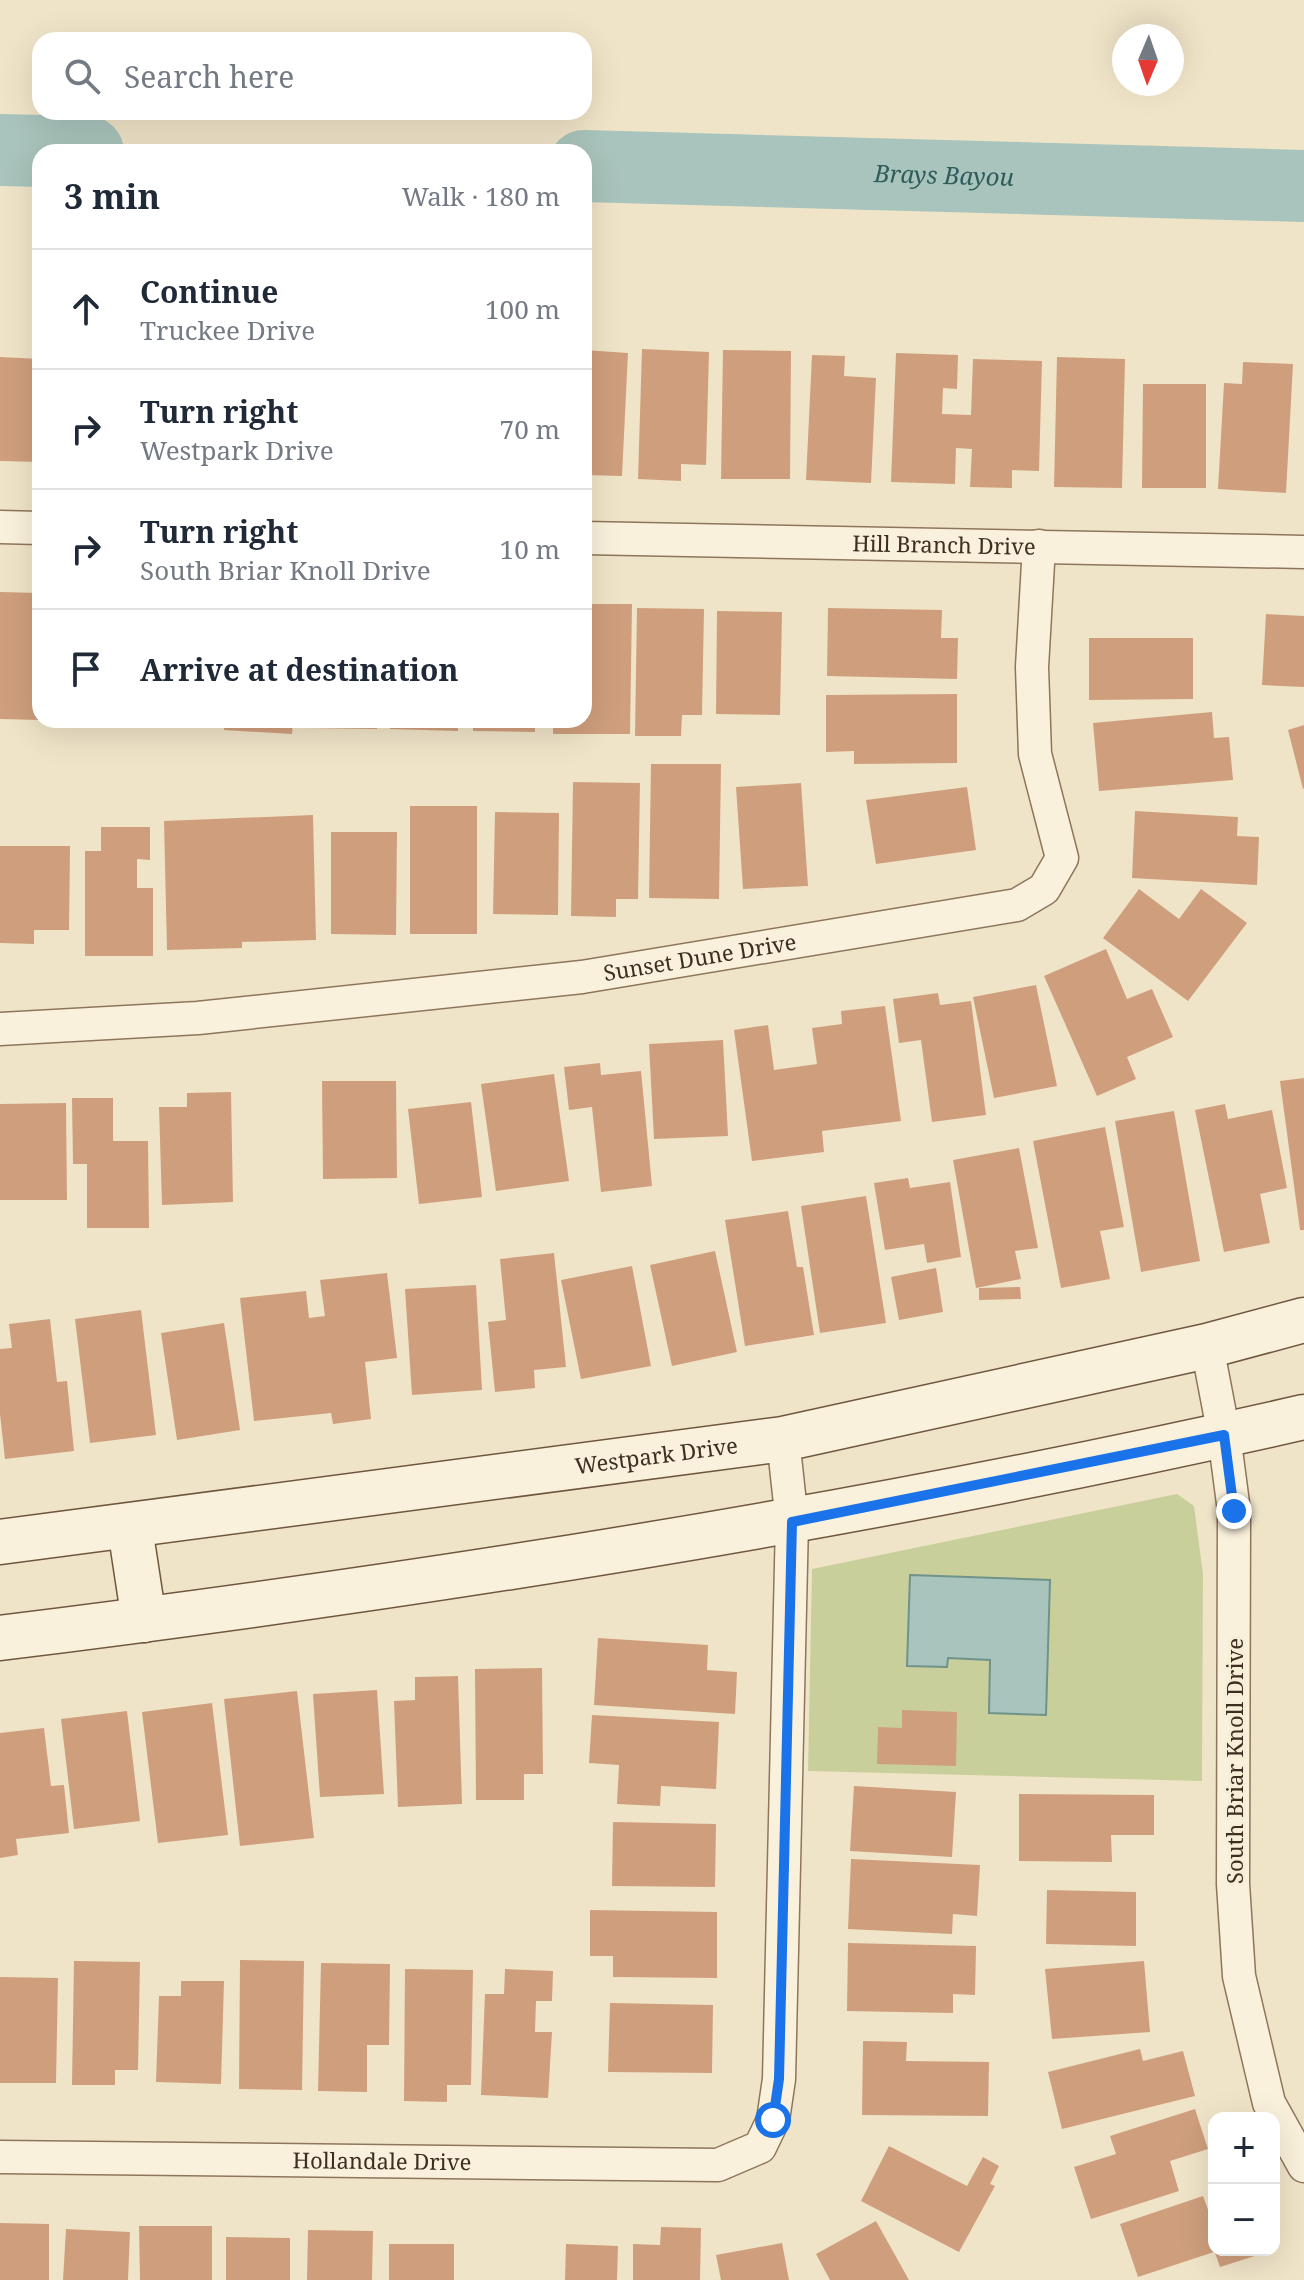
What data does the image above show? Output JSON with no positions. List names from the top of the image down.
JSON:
{
  "streets": {
    "main road": ["Westpark Drive"],
    "street": [
      "Hill Branch Drive",
      "Sunset Dune Drive",
      "South Briar Knoll Drive",
      "Hollandale Drive"
    ]
  },
  "crossings": [
    ["Hill Branch Drive", "Sunset Dune Drive"],
    ["Westpark Drive", "South Briar Knoll Drive"]
  ],
  "water": ["Brays Bayou"],
  "north": "bottom",
  "page": {
    "search": "Search here",
    "heading": ["3 min", "Walk · 180 m"],
    "list": [
      ["Continue", "Truckee Drive", "100 m"],
      ["Turn right", "Westpark Drive", "70 m"],
      ["Turn right", "South Briar Knoll Drive", "10 m"],
      "Arrive at destination"
    ],
    "map_buttons": ["+", "−"]
  }
}
